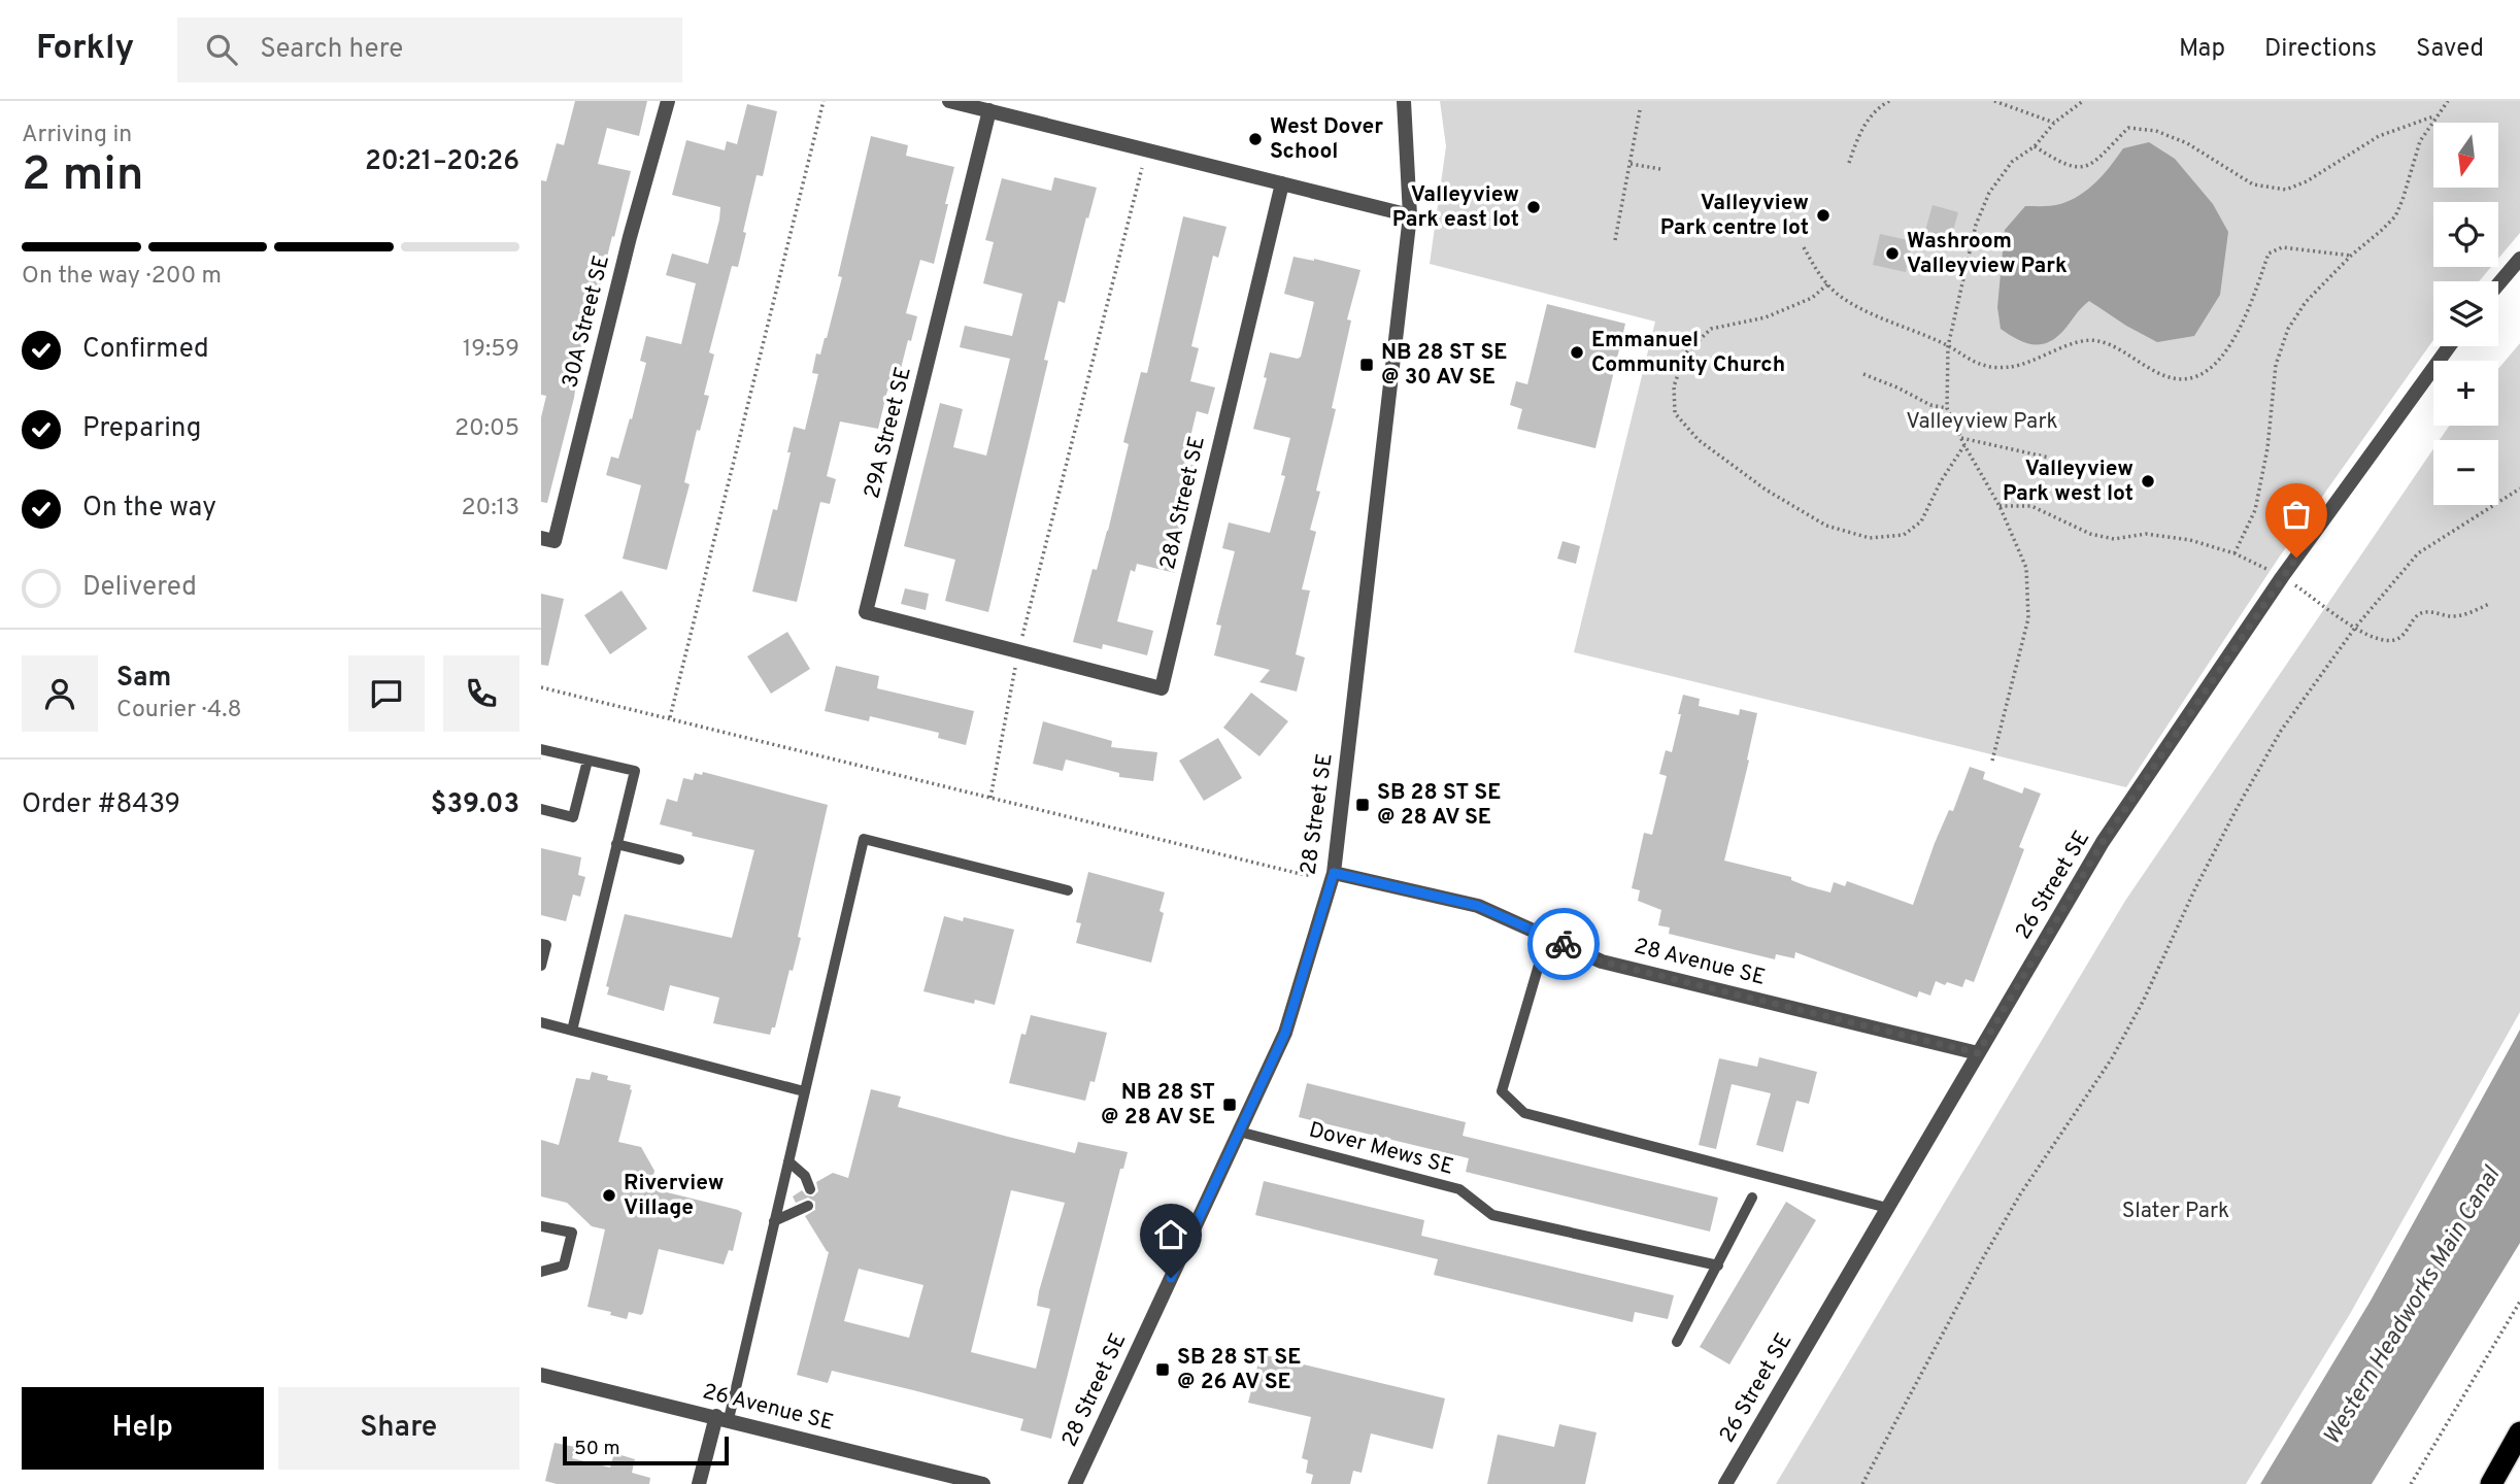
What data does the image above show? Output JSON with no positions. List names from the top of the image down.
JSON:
{
  "streets": {
    "street": [
      "30A Street SE",
      "29A Street SE",
      "28A Street SE",
      "28 Street SE",
      "26 Street SE",
      "28 Avenue SE",
      "26 Avenue SE"
    ],
    "lane": ["Dover Mews SE"]
  },
  "crossings": [
    ["29A Street SE", "28A Street SE"],
    ["28 Street SE", "28 Avenue SE"],
    ["28 Street SE", "Dover Mews SE"],
    ["26 Street SE", "28 Avenue SE"]
  ],
  "water": ["Western Headworks Main Canal"],
  "parks": ["Valleyview Park", "Slater Park"],
  "places": {
    "other": [
      "West Dover School",
      "Valleyview Park east lot",
      "Valleyview Park centre lot",
      "Washroom Valleyview Park",
      "Emmanuel Community Church",
      "Valleyview Park west lot",
      "Riverview Village"
    ],
    "transit": [
      "NB 28 ST SE @ 30 AV SE",
      "SB 28 ST SE @ 28 AV SE",
      "NB 28 ST @ 28 AV SE",
      "SB 28 ST SE @ 26 AV SE"
    ]
  },
  "scale_bar": "50 m",
  "north": "bottom",
  "page": {
    "header": "Forkly",
    "search": "Search here",
    "nav": ["Map", "Directions", "Saved"],
    "heading": ["2 min", "Arriving in", "20:21–20:26"],
    "panel": [
      "Sam",
      "Courier · 4.8",
      "Order #8439",
      "$39.03"
    ],
    "map_buttons": ["+", "−"],
    "bar": "On the way · 200 m",
    "list": [
      ["Confirmed", "19:59"],
      ["Preparing", "20:05"],
      ["On the way", "20:13"],
      "Delivered"
    ],
    "buttons": ["Help", "Share"],
    "scale": "50 m"
  }
}
